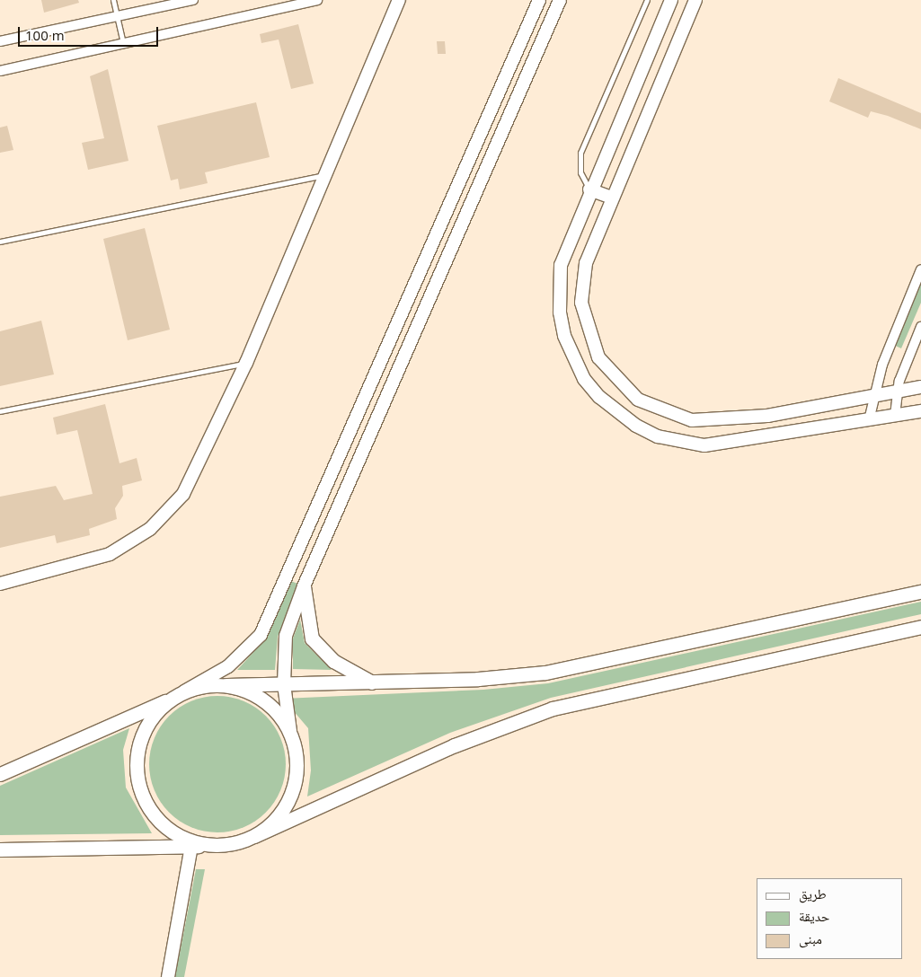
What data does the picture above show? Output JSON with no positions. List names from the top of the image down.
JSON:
{
  "legend": ["طريق", "حديقة", "مبنى"],
  "scale_bar": "100 m"
}
